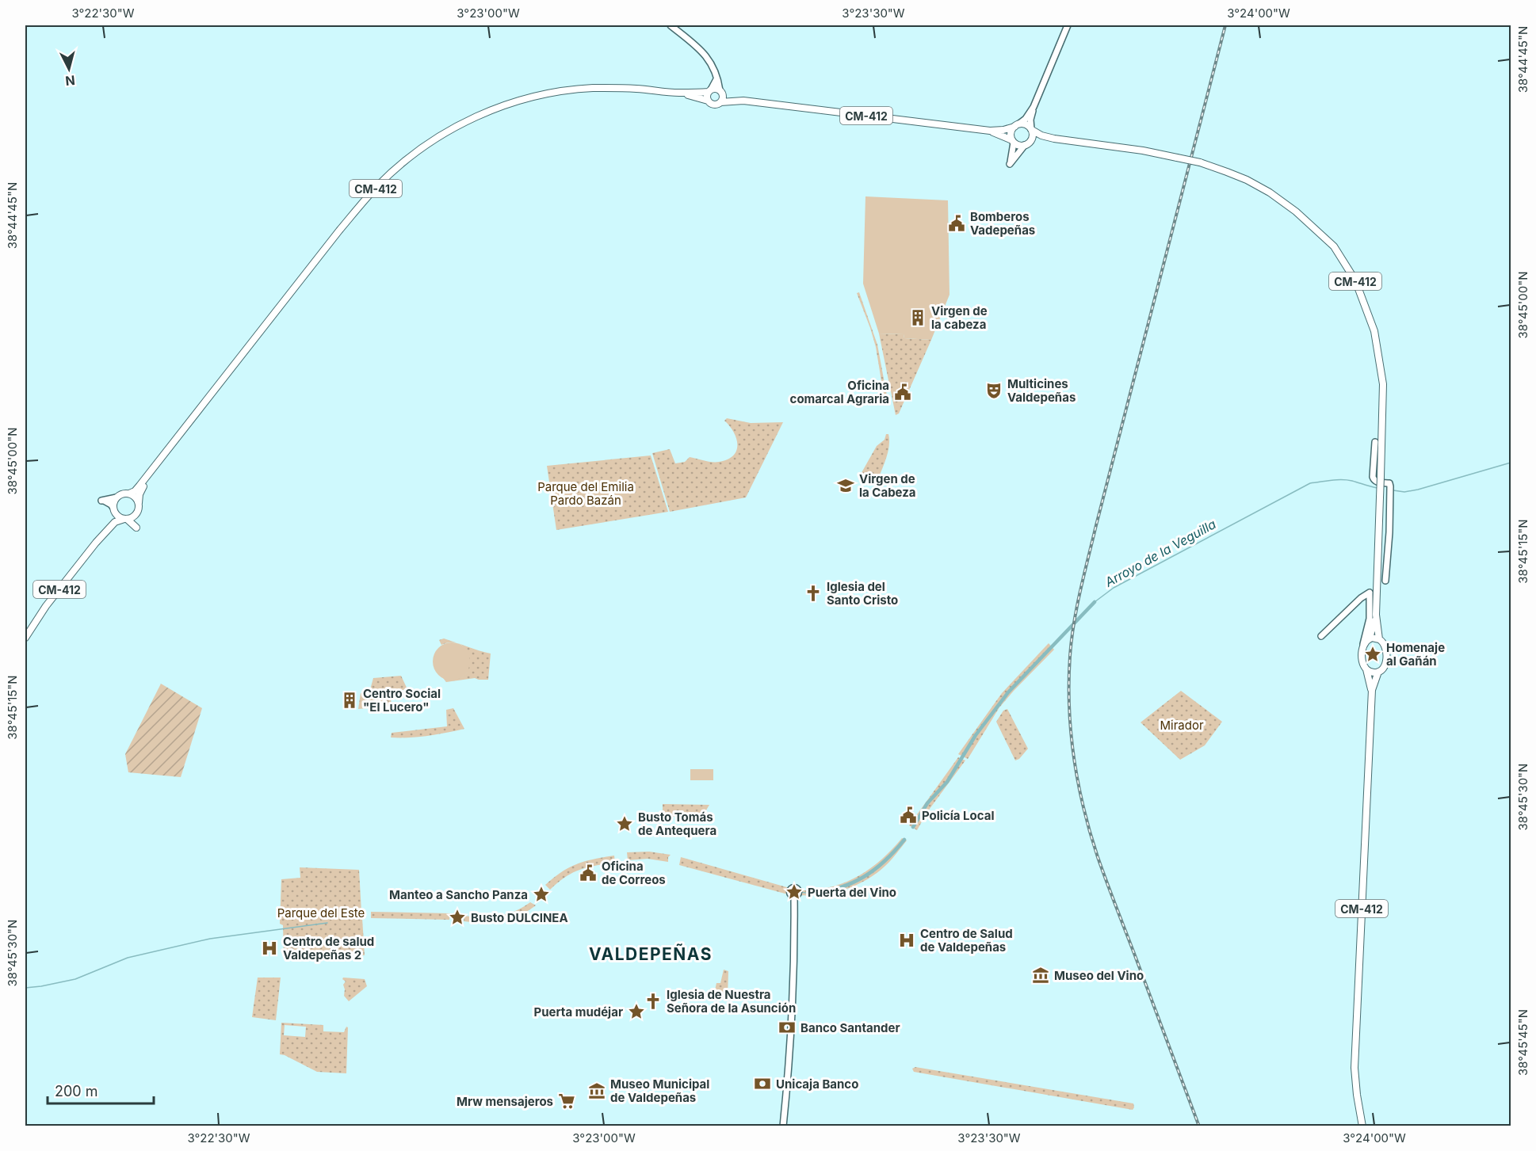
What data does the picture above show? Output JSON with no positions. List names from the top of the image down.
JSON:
{
  "streets": {
    "main road": ["CM-412"]
  },
  "districts": ["VALDEPEÑAS"],
  "water": ["Arroyo de la Veguilla"],
  "parks": ["Parque del Emilia Pardo Bazán", "Mirador", "Parque del Este"],
  "places": {
    "public building": [
      "Bomberos Vadepeñas",
      "Oficina comarcal Agraria",
      "Policía Local",
      "Oficina de Correos"
    ],
    "building": ["Virgen de la cabeza", "Centro Social \"El Lucero\""],
    "theatre": ["Multicines Valdepeñas"],
    "school or university": ["Virgen de la Cabeza"],
    "church": ["Iglesia del Santo Cristo", "Iglesia de Nuestra Señora de la Asunción"],
    "place": [
      "Homenaje al Gañán",
      "Busto Tomás de Antequera",
      "Puerta del Vino",
      "Manteo a Sancho Panza",
      "Busto DULCINEA",
      "Puerta mudéjar"
    ],
    "hospital": ["Centro de Salud de Valdepeñas", "Centro de salud Valdepeñas 2"],
    "museum": ["Museo del Vino", "Museo Municipal de Valdepeñas"],
    "bank": ["Banco Santander", "Unicaja Banco"],
    "supermarket": ["Mrw mensajeros"]
  },
  "scale_bar": "200 m",
  "north": "bottom",
  "coordinates": [
    "3°22'30\"W",
    "3°23'00\"W",
    "3°23'30\"W",
    "3°24'00\"W",
    "38°44'45\"N",
    "38°45'00\"N",
    "38°45'15\"N",
    "38°45'30\"N",
    "38°45'45\"N"
  ]
}
